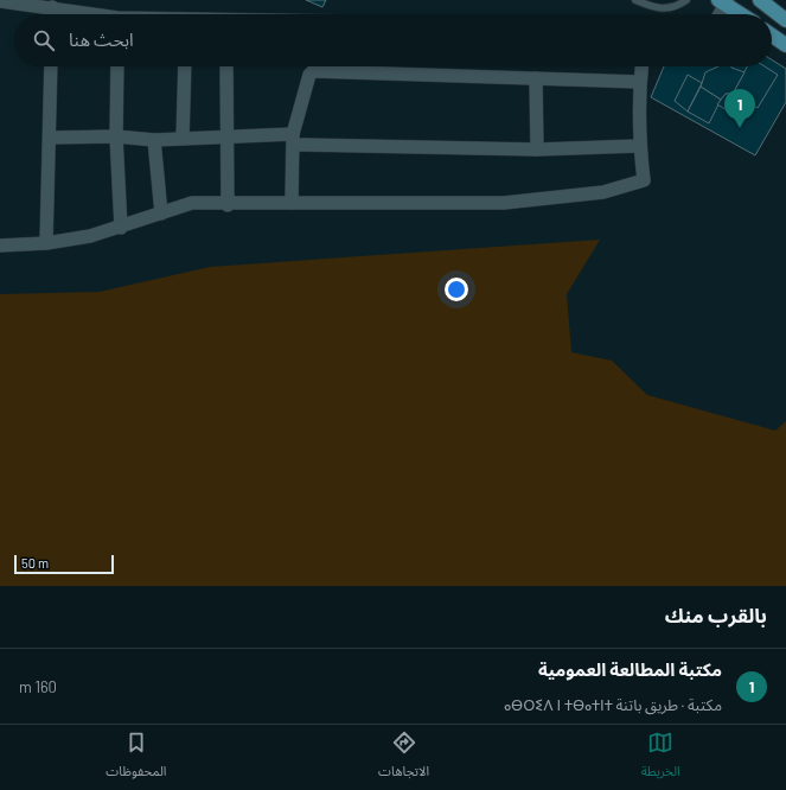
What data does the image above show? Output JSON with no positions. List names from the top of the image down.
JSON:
{
  "scale_bar": "50 m",
  "page": {
    "search": "ابحث هنا",
    "pins": "1",
    "scale": "50 m",
    "heading": "بالقرب منك",
    "list": [
      {
        "mark": "1",
        "name": "مكتبة المطالعة العمومية",
        "note": "مكتبة · طريق باتنة ⴰⴱⵔⵉⴷ ⵏ ⵜⴱⴰⵜⵏⵜ",
        "value": "160 m"
      }
    ],
    "nav": ["الخريطة", "الاتجاهات", "المحفوظات"]
  }
}
